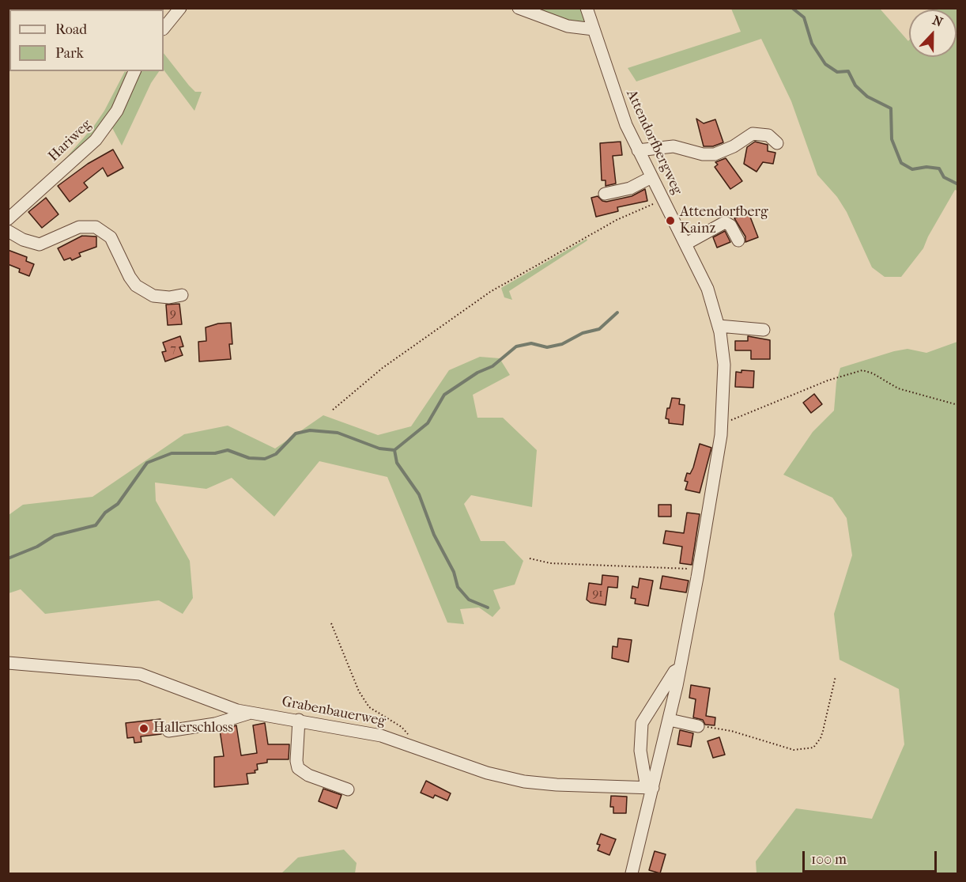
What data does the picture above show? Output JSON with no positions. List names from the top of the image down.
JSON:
{
  "streets": {
    "street": ["Hariweg", "Attendorfbergweg", "Grabenbauerweg"]
  },
  "crossings": [
    ["Attendorfbergweg", "Grabenbauerweg"]
  ],
  "places": ["Attendorfberg Kainz", "Hallerschloss"],
  "house_numbers": ["9", "7", "91"],
  "legend": ["Road", "Park"],
  "scale_bar": "100 m",
  "north": "top"
}
